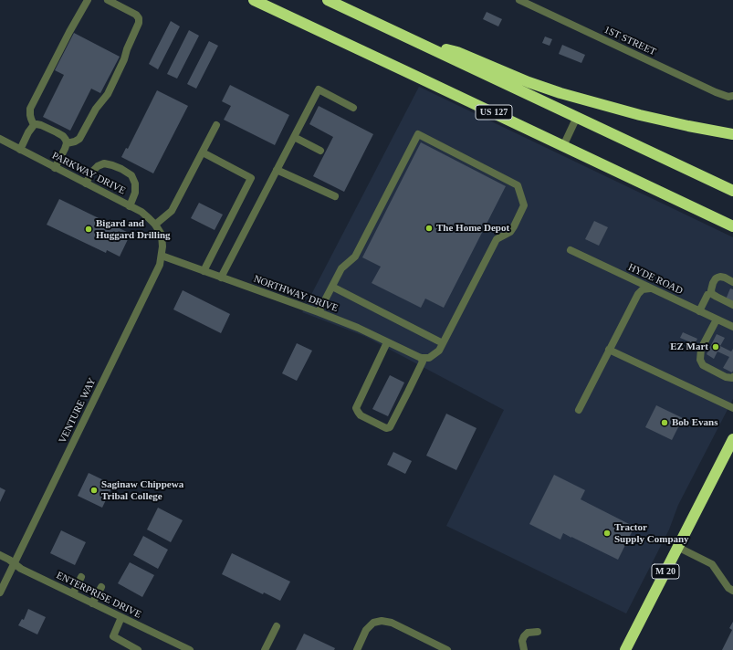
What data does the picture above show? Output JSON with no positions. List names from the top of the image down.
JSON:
{
  "streets": {
    "highway": ["US 127", "M 20"],
    "street": [
      "1ST STREET",
      "PARKWAY DRIVE",
      "HYDE ROAD",
      "NORTHWAY DRIVE",
      "VENTURE WAY",
      "ENTERPRISE DRIVE"
    ]
  },
  "crossings": [
    ["PARKWAY DRIVE", "VENTURE WAY"],
    ["NORTHWAY DRIVE", "VENTURE WAY"],
    ["VENTURE WAY", "ENTERPRISE DRIVE"]
  ],
  "places": [
    "The Home Depot",
    "Bigard and Huggard Drilling",
    "EZ Mart",
    "Bob Evans",
    "Saginaw Chippewa Tribal College",
    "Tractor Supply Company"
  ]
}
